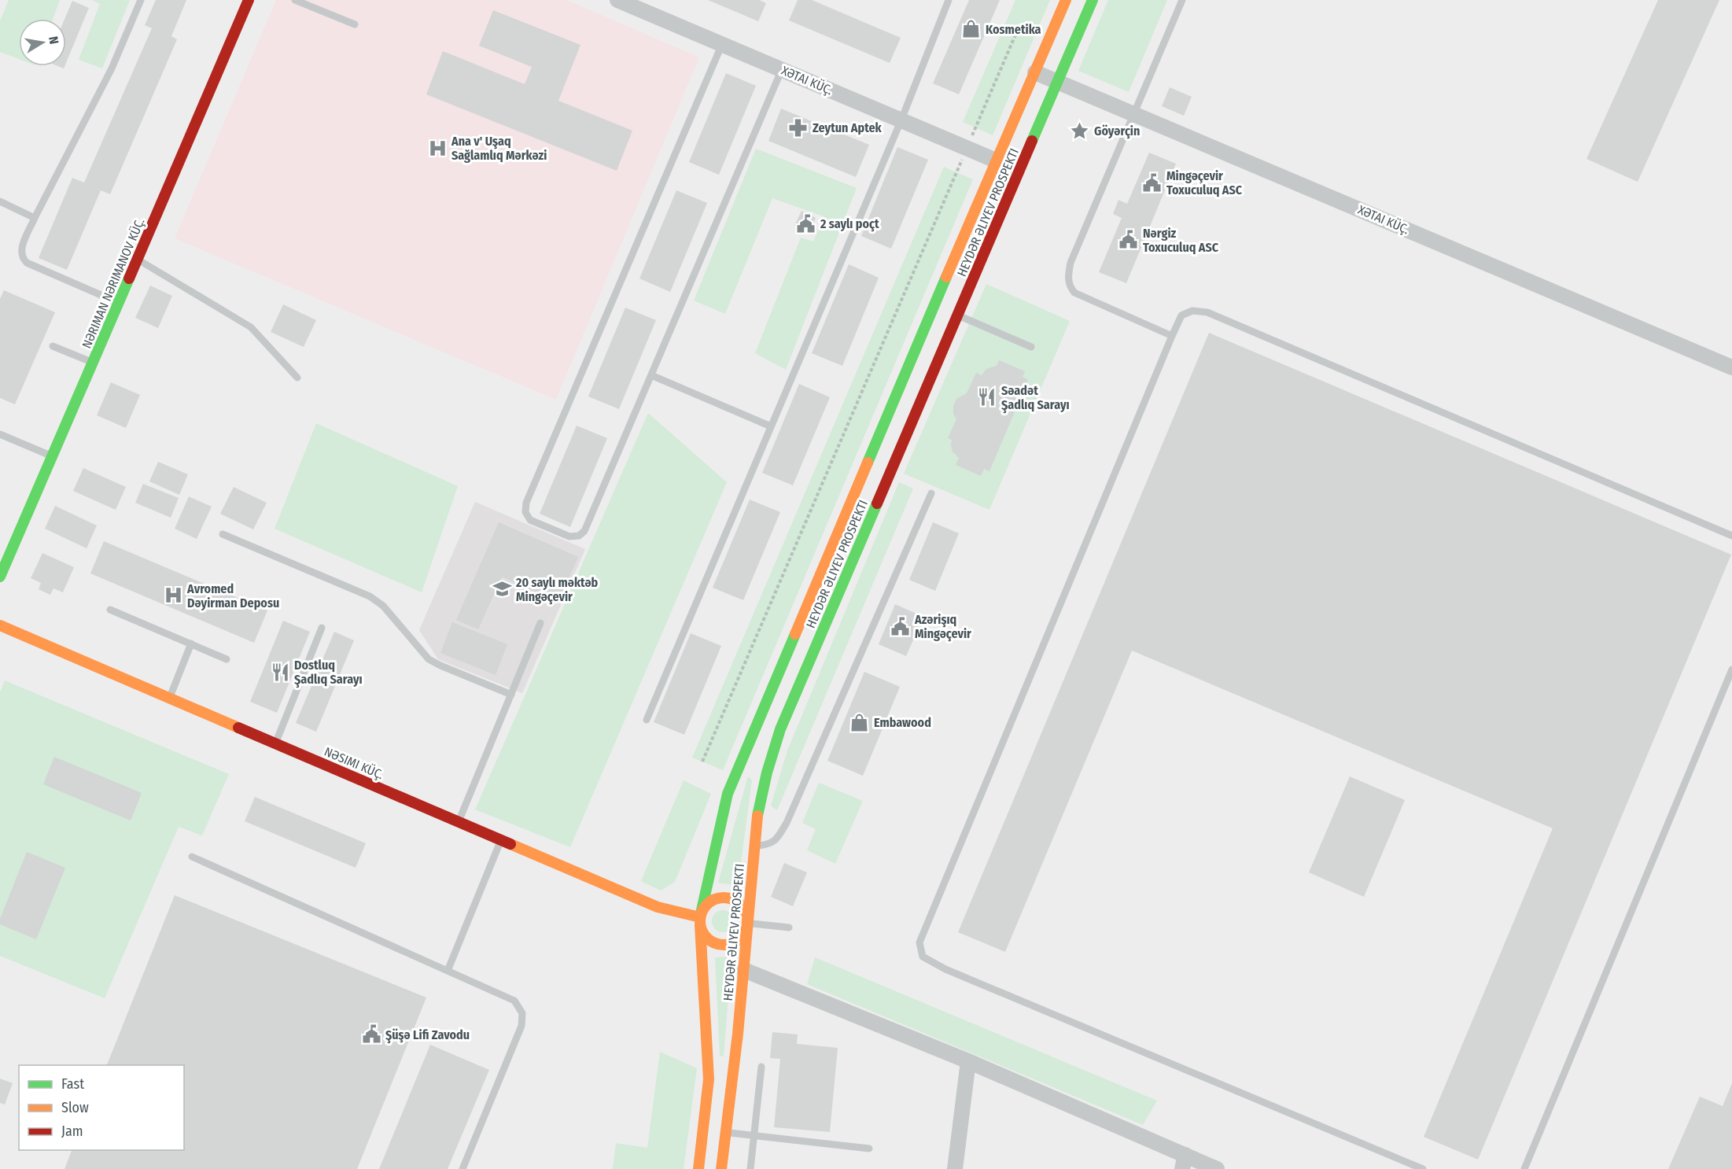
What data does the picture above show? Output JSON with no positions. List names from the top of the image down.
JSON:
{
  "streets": {
    "main road": ["HEYDƏR ƏLIYEV PROSPEKTI", "NƏRIMAN NƏRIMANOV KÜÇ.", "NƏSIMI KÜÇ."],
    "street": ["XƏTAI KÜÇ."]
  },
  "crossings": [
    ["XƏTAI KÜÇ.", "HEYDƏR ƏLIYEV PROSPEKTI"],
    ["HEYDƏR ƏLIYEV PROSPEKTI", "NƏSIMI KÜÇ."]
  ],
  "places": {
    "shop": ["Kosmetika", "Embawood"],
    "pharmacy": ["Zeytun Aptek"],
    "place": ["Göyərçin"],
    "hospital": ["Ana v' Uşaq Sağlamlıq Mərkəzi", "Avromed Dəyirman Deposu"],
    "public building": [
      "Mingəçevir Toxuculuq ASC",
      "2 saylı poçt",
      "Nərgiz Toxuculuq ASC",
      "Azərişıq Mingəçevir",
      "Şüşə Lifi Zavodu"
    ],
    "restaurant": ["Səadət Şadlıq Sarayı", "Dostluq Şadlıq Sarayı"],
    "school or university": ["20 saylı məktəb Mingəçevir"]
  },
  "legend": ["Fast", "Slow", "Jam"],
  "north": "right"
}
